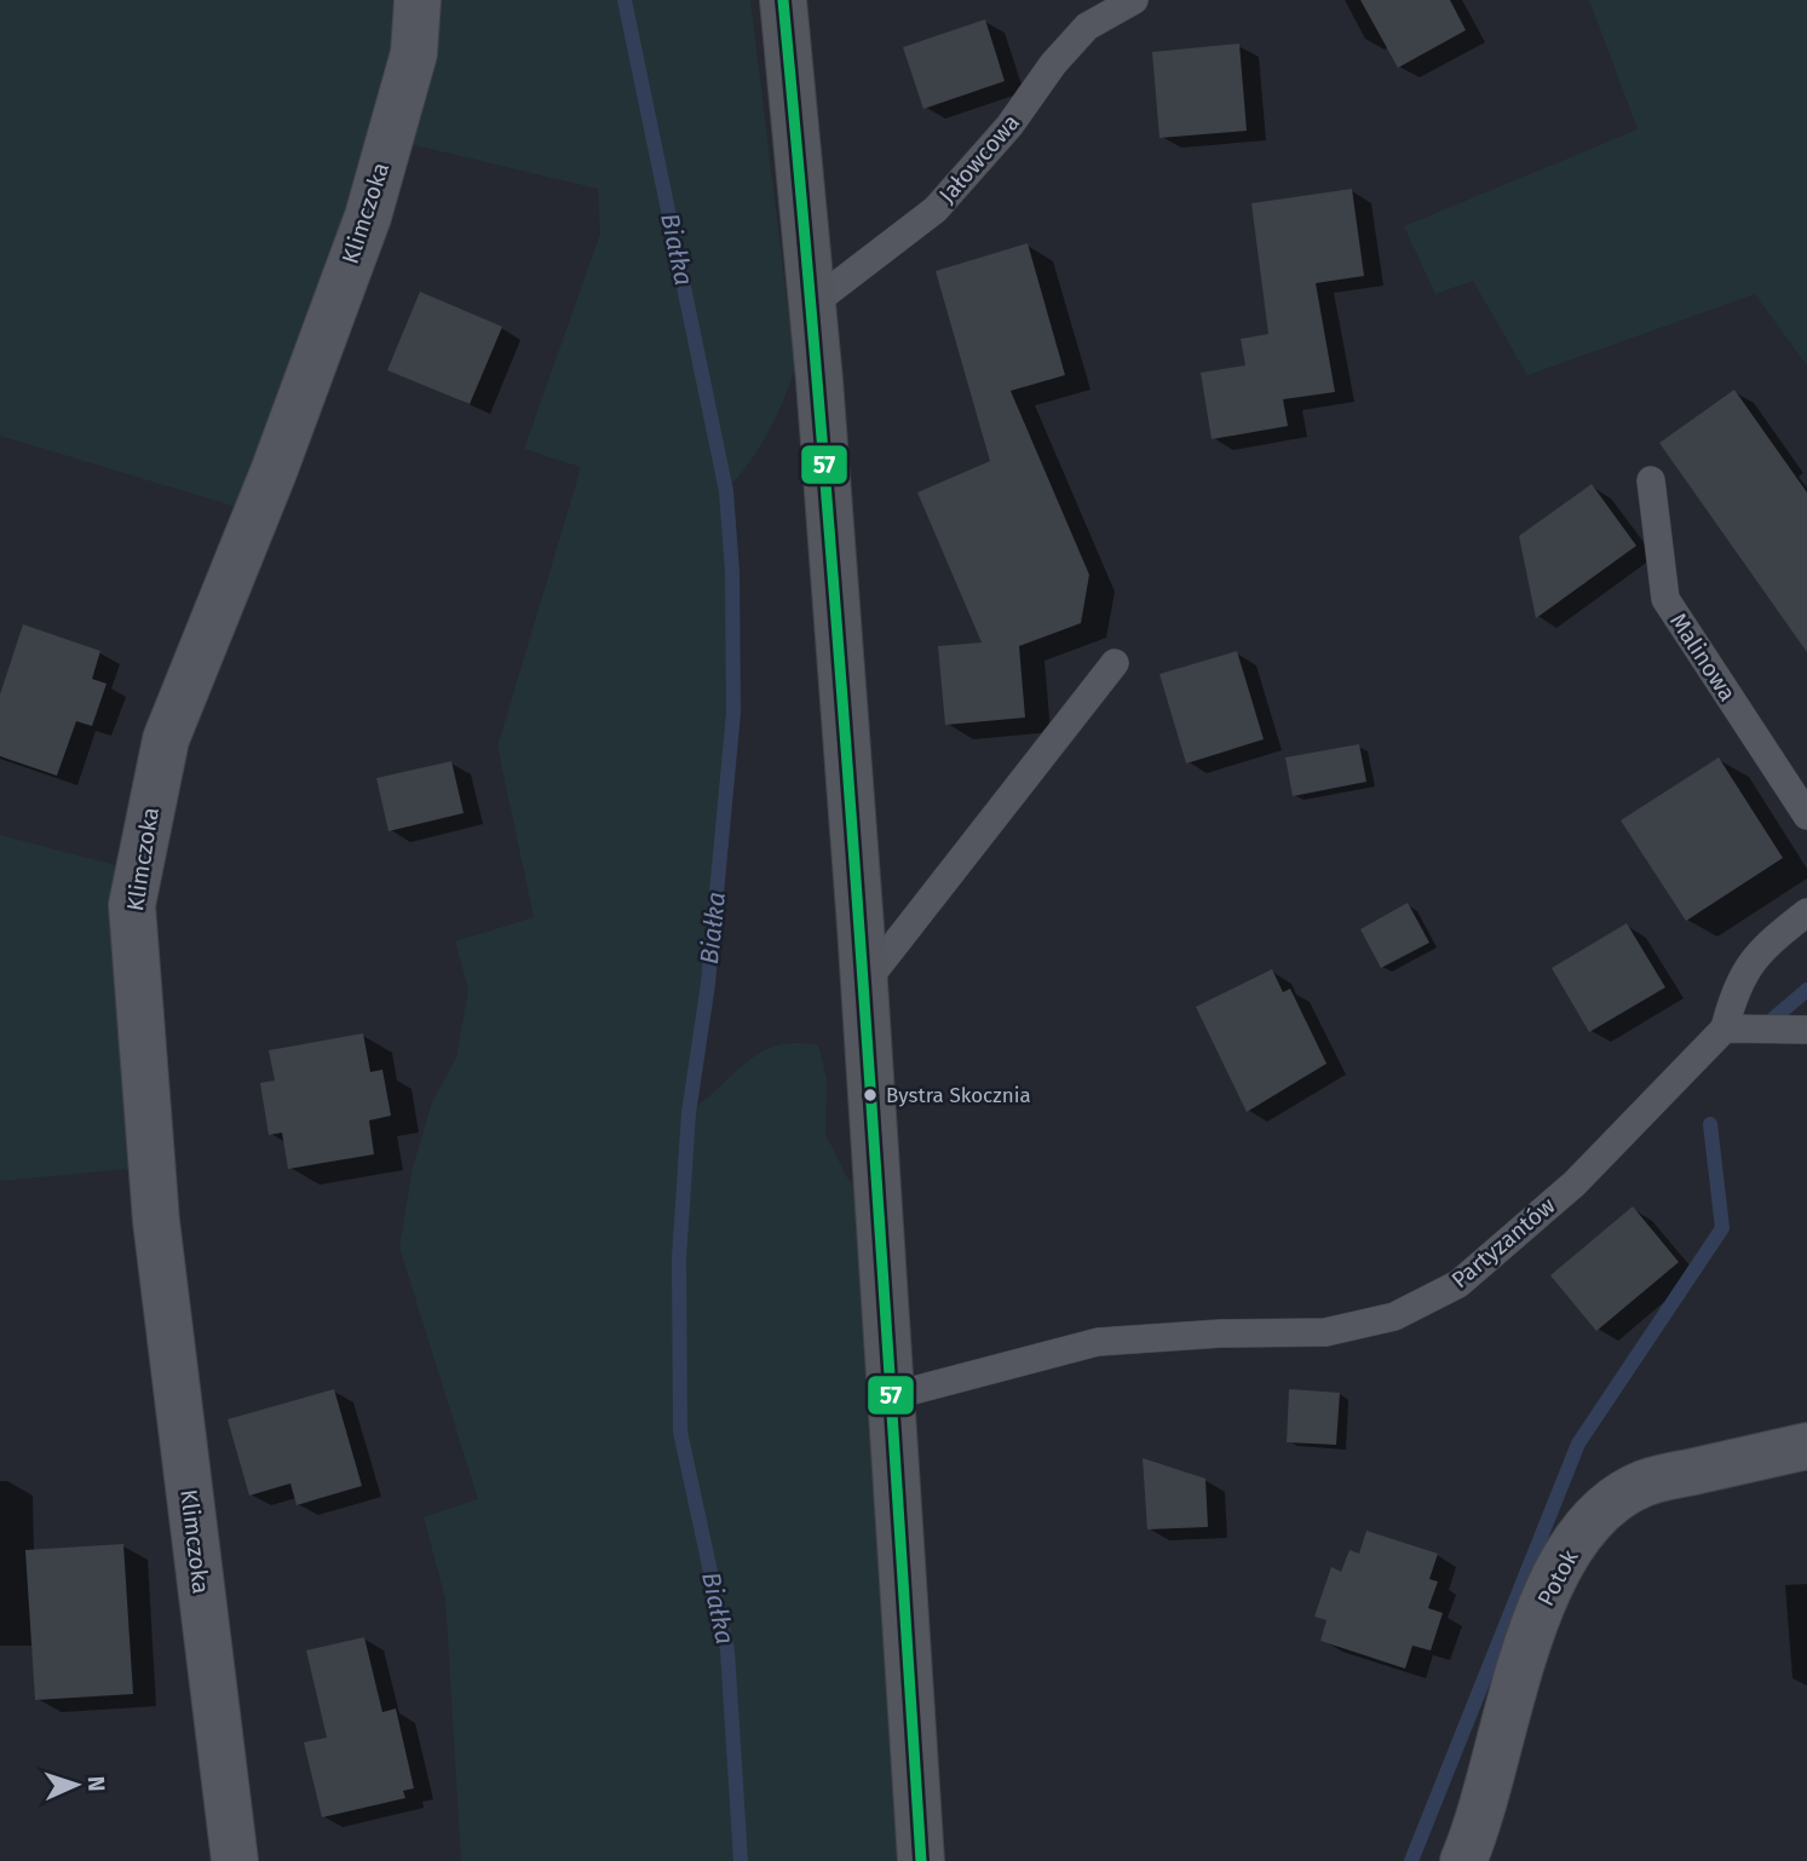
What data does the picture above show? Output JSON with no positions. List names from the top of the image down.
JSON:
{
  "streets": {
    "street": ["Klimczoka", "Potok"],
    "lane": ["Jałowcowa", "Malinowa", "Partyzantów"]
  },
  "water": ["Białka"],
  "places": ["Bystra Skocznia"],
  "lines": ["transit line 57"],
  "north": "right"
}
